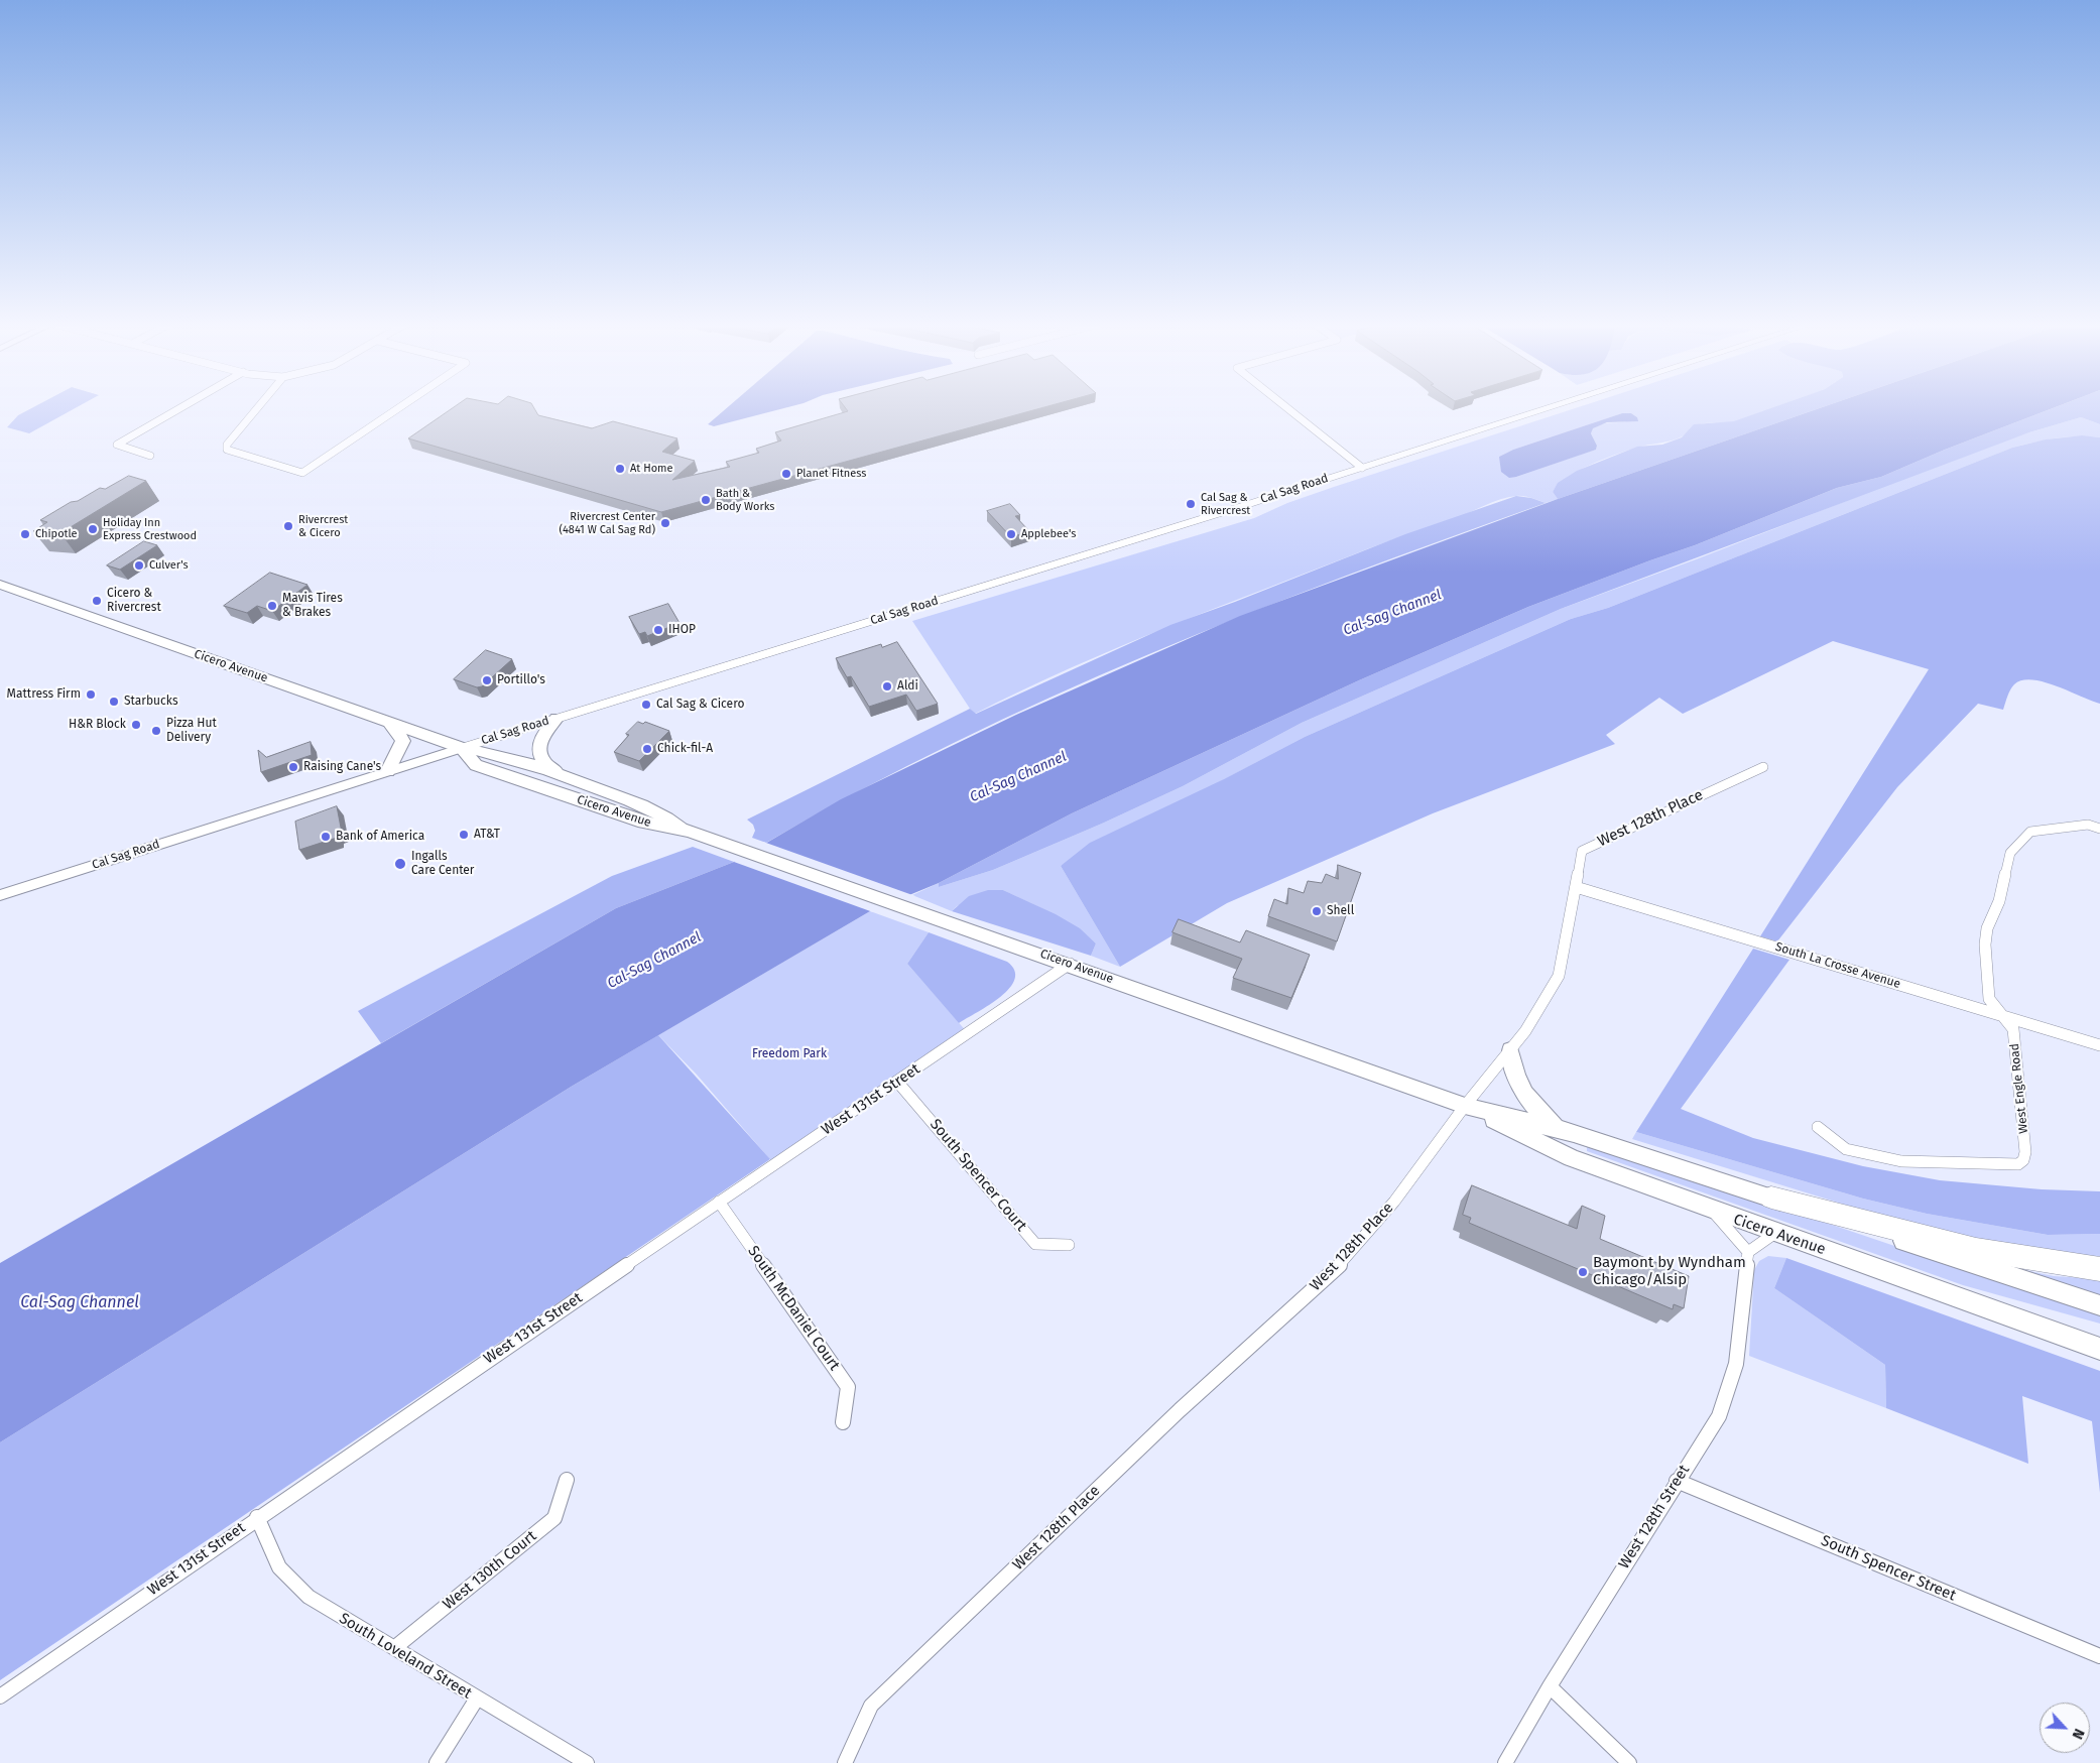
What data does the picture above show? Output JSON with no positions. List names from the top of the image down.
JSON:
{
  "streets": {
    "main road": ["Cal Sag Road", "Cicero Avenue"],
    "street": [
      "West 128th Place",
      "South La Crosse Avenue",
      "West Engle Road",
      "West 131st Street",
      "South Spencer Court",
      "South McDaniel Court",
      "West 128th Street",
      "South Spencer Street",
      "West 130th Court",
      "South Loveland Street"
    ]
  },
  "crossings": [
    ["Cal Sag Road", "Cicero Avenue"],
    ["Cicero Avenue", "West 128th Place"],
    ["Cicero Avenue", "West 131st Street"],
    ["West 128th Place", "South La Crosse Avenue"],
    ["South La Crosse Avenue", "West Engle Road"],
    ["West 131st Street", "South Spencer Court"],
    ["West 131st Street", "South McDaniel Court"],
    ["West 131st Street", "South Loveland Street"],
    ["West 128th Street", "South Spencer Street"],
    ["West 130th Court", "South Loveland Street"]
  ],
  "water": ["Cal-Sag Channel"],
  "parks": ["Freedom Park"],
  "places": [
    "At Home",
    "Planet Fitness",
    "Bath & Body Works",
    "Cal Sag & Rivercrest",
    "Rivercrest Center (4841 W Cal Sag Rd)",
    "Rivercrest & Cicero",
    "Holiday Inn Express Crestwood",
    "Chipotle",
    "Applebee's",
    "Culver's",
    "Cicero & Rivercrest",
    "Mavis Tires & Brakes",
    "IHOP",
    "Portillo's",
    "Aldi",
    "Mattress Firm",
    "Starbucks",
    "Cal Sag & Cicero",
    "H&R Block",
    "Pizza Hut Delivery",
    "Chick-fil-A",
    "Raising Cane's",
    "AT&T",
    "Bank of America",
    "Ingalls Care Center",
    "Shell",
    "Baymont by Wyndham Chicago/Alsip"
  ],
  "north": "bottom right"
}
